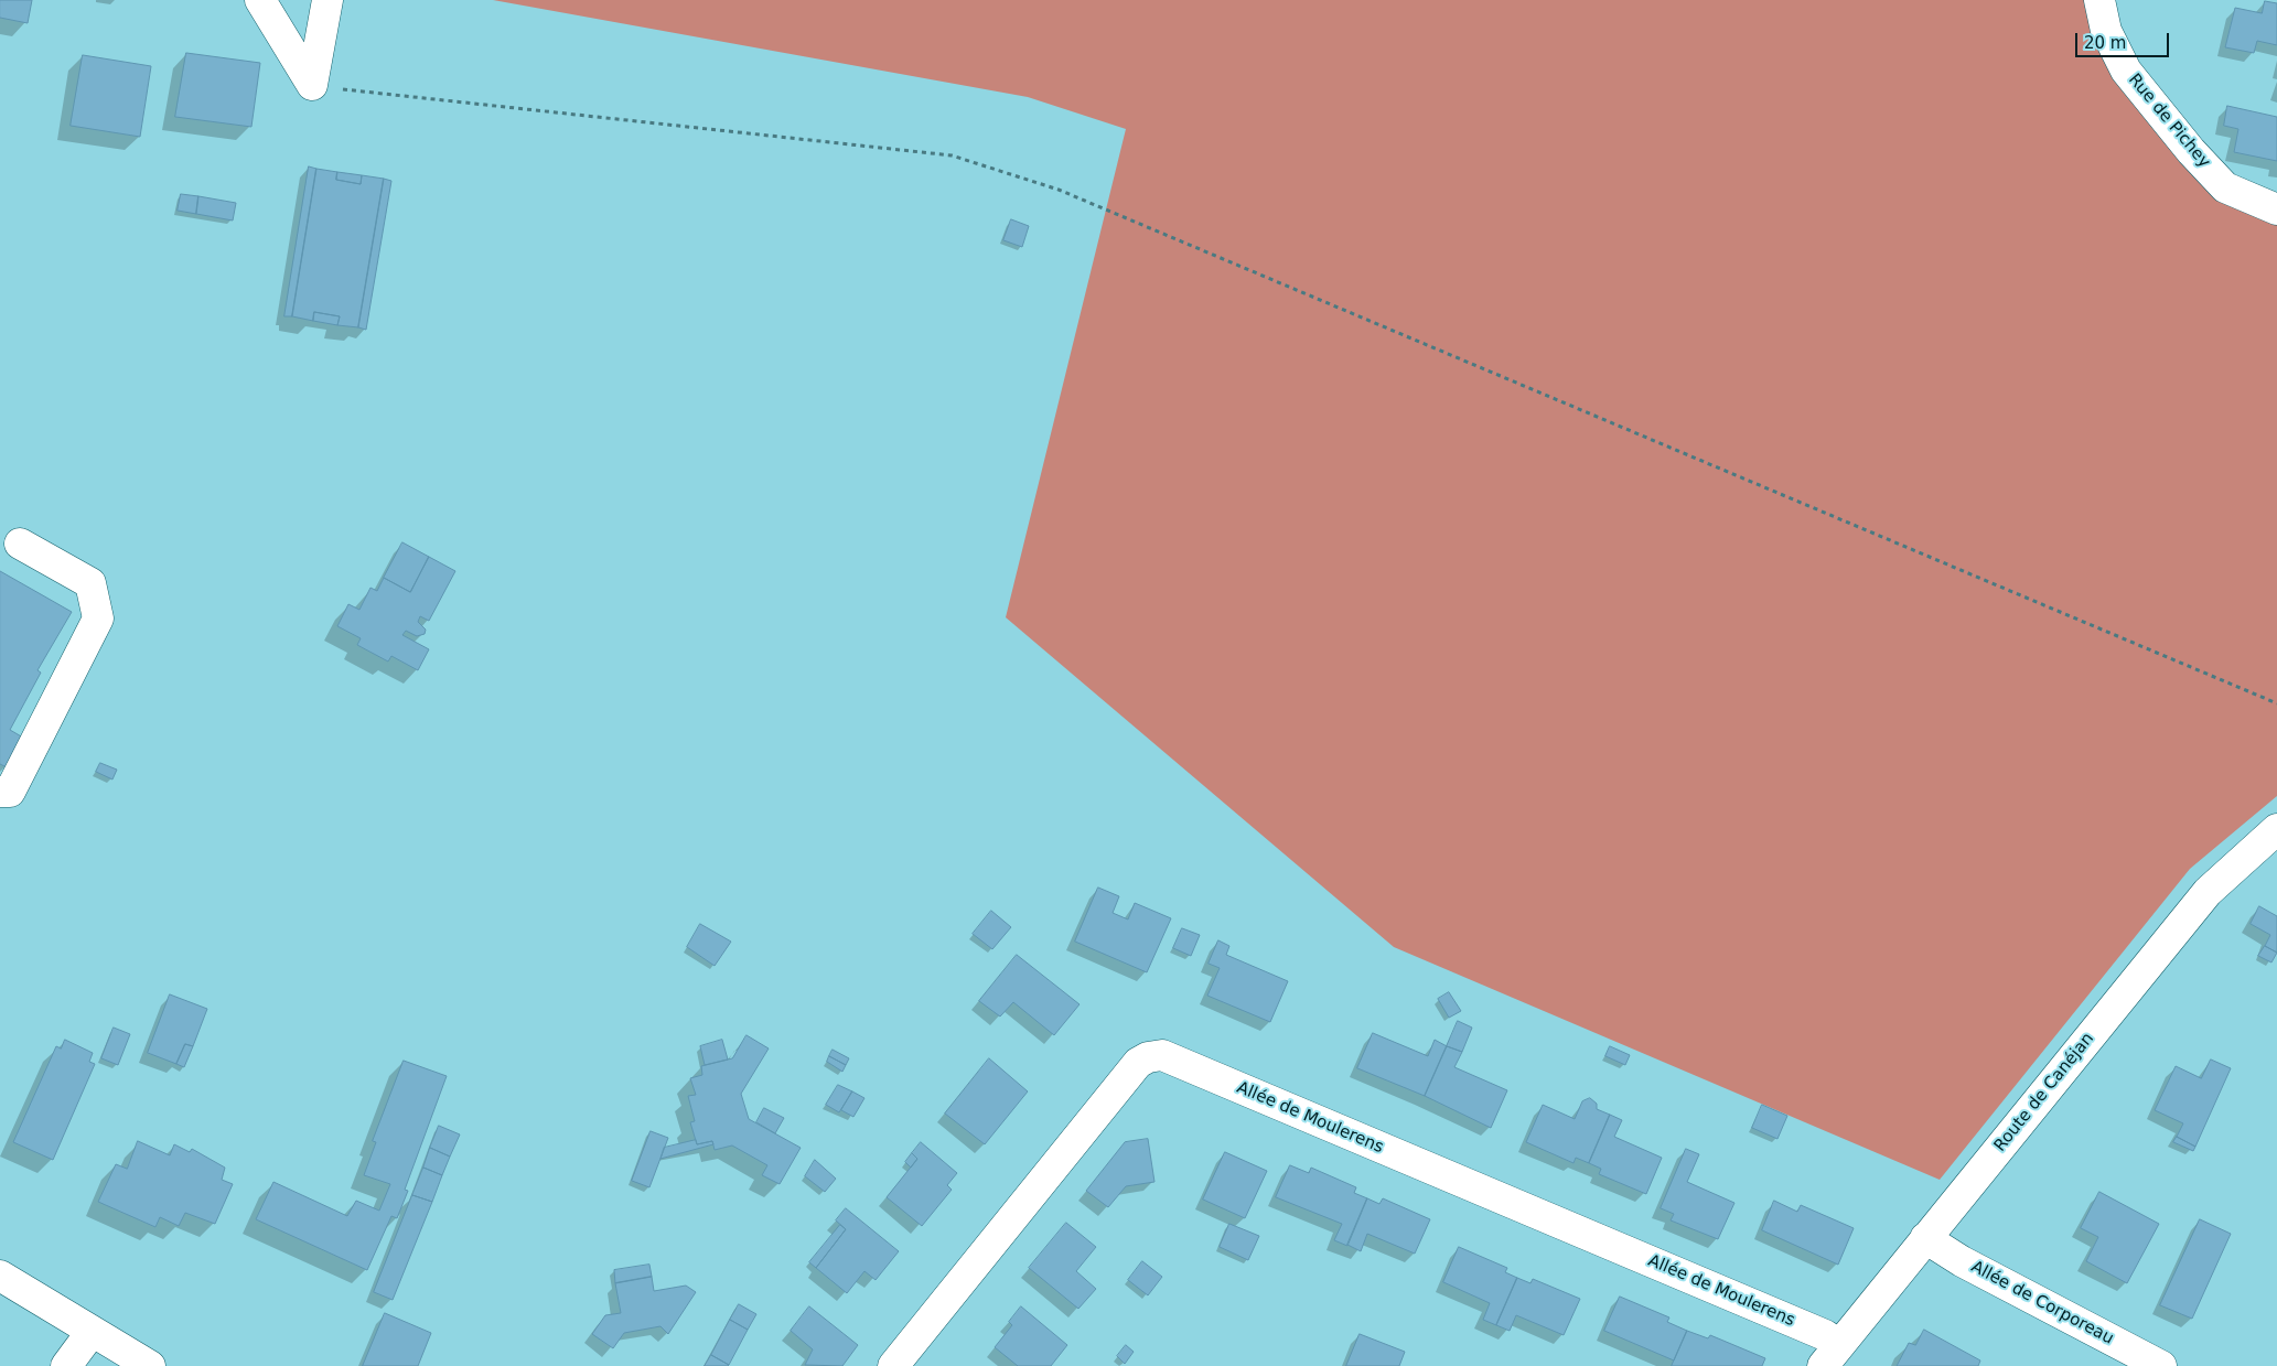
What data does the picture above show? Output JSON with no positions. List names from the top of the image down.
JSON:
{
  "streets": {
    "street": [
      "Rue de Pichey",
      "Route de Canéjan",
      "Allée de Moulerens",
      "Allée de Corporeau"
    ]
  },
  "crossings": [
    ["Route de Canéjan", "Allée de Moulerens"],
    ["Route de Canéjan", "Allée de Corporeau"]
  ],
  "scale_bar": "20 m"
}
